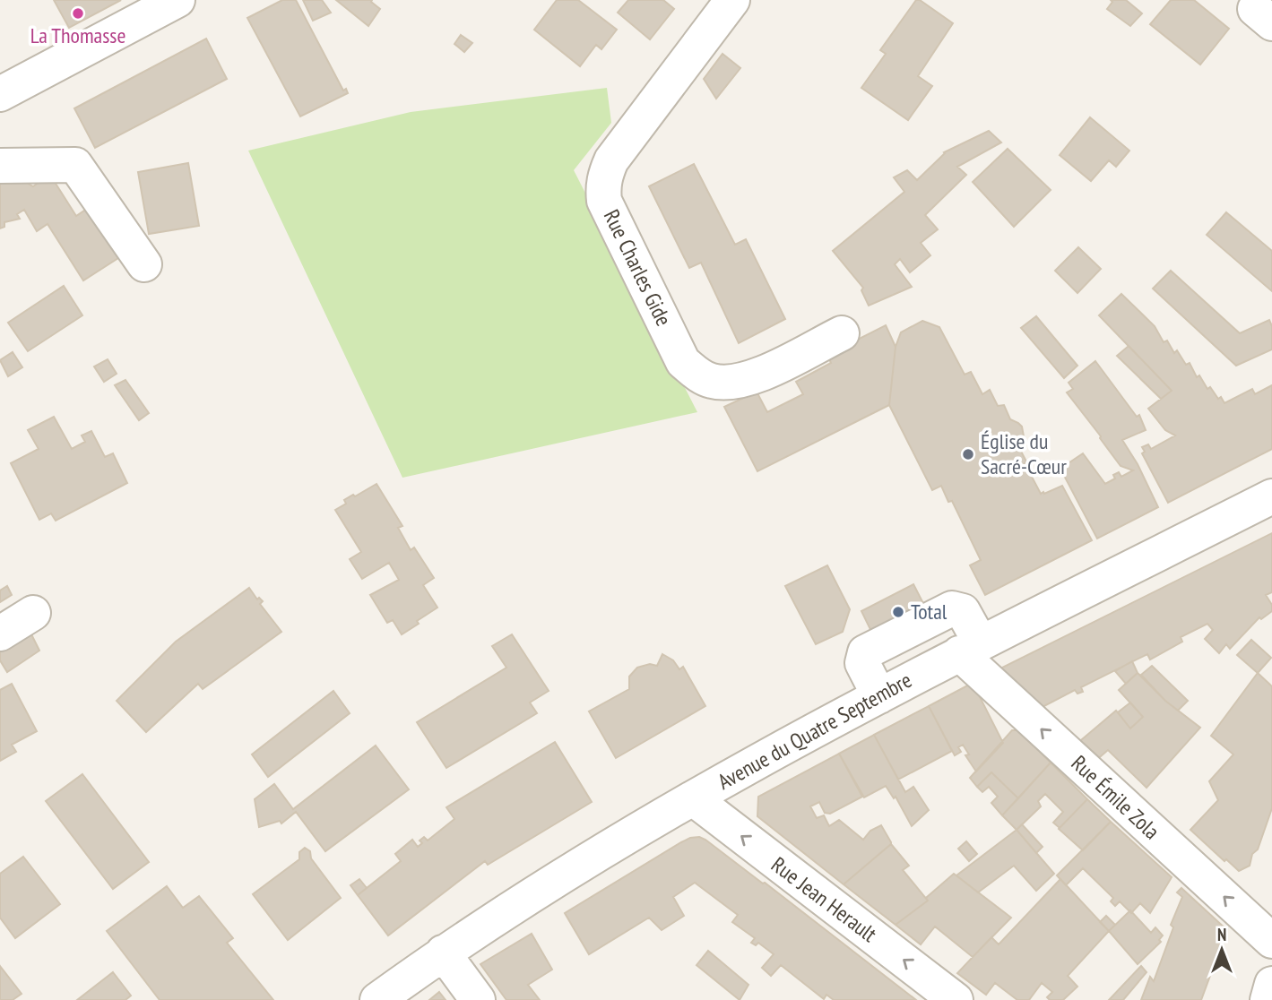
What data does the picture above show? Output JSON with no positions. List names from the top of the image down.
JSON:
{
  "streets": {
    "street": [
      "Rue Charles Gide",
      "Avenue du Quatre Septembre",
      "Rue Émile Zola",
      "Rue Jean Herault"
    ]
  },
  "crossings": [
    ["Avenue du Quatre Septembre", "Rue Émile Zola"],
    ["Avenue du Quatre Septembre", "Rue Jean Herault"]
  ],
  "one_way": ["Rue Émile Zola", "Rue Jean Herault"],
  "places": ["La Thomasse", "Église du Sacré-Cœur", "Total"],
  "north": "top"
}
